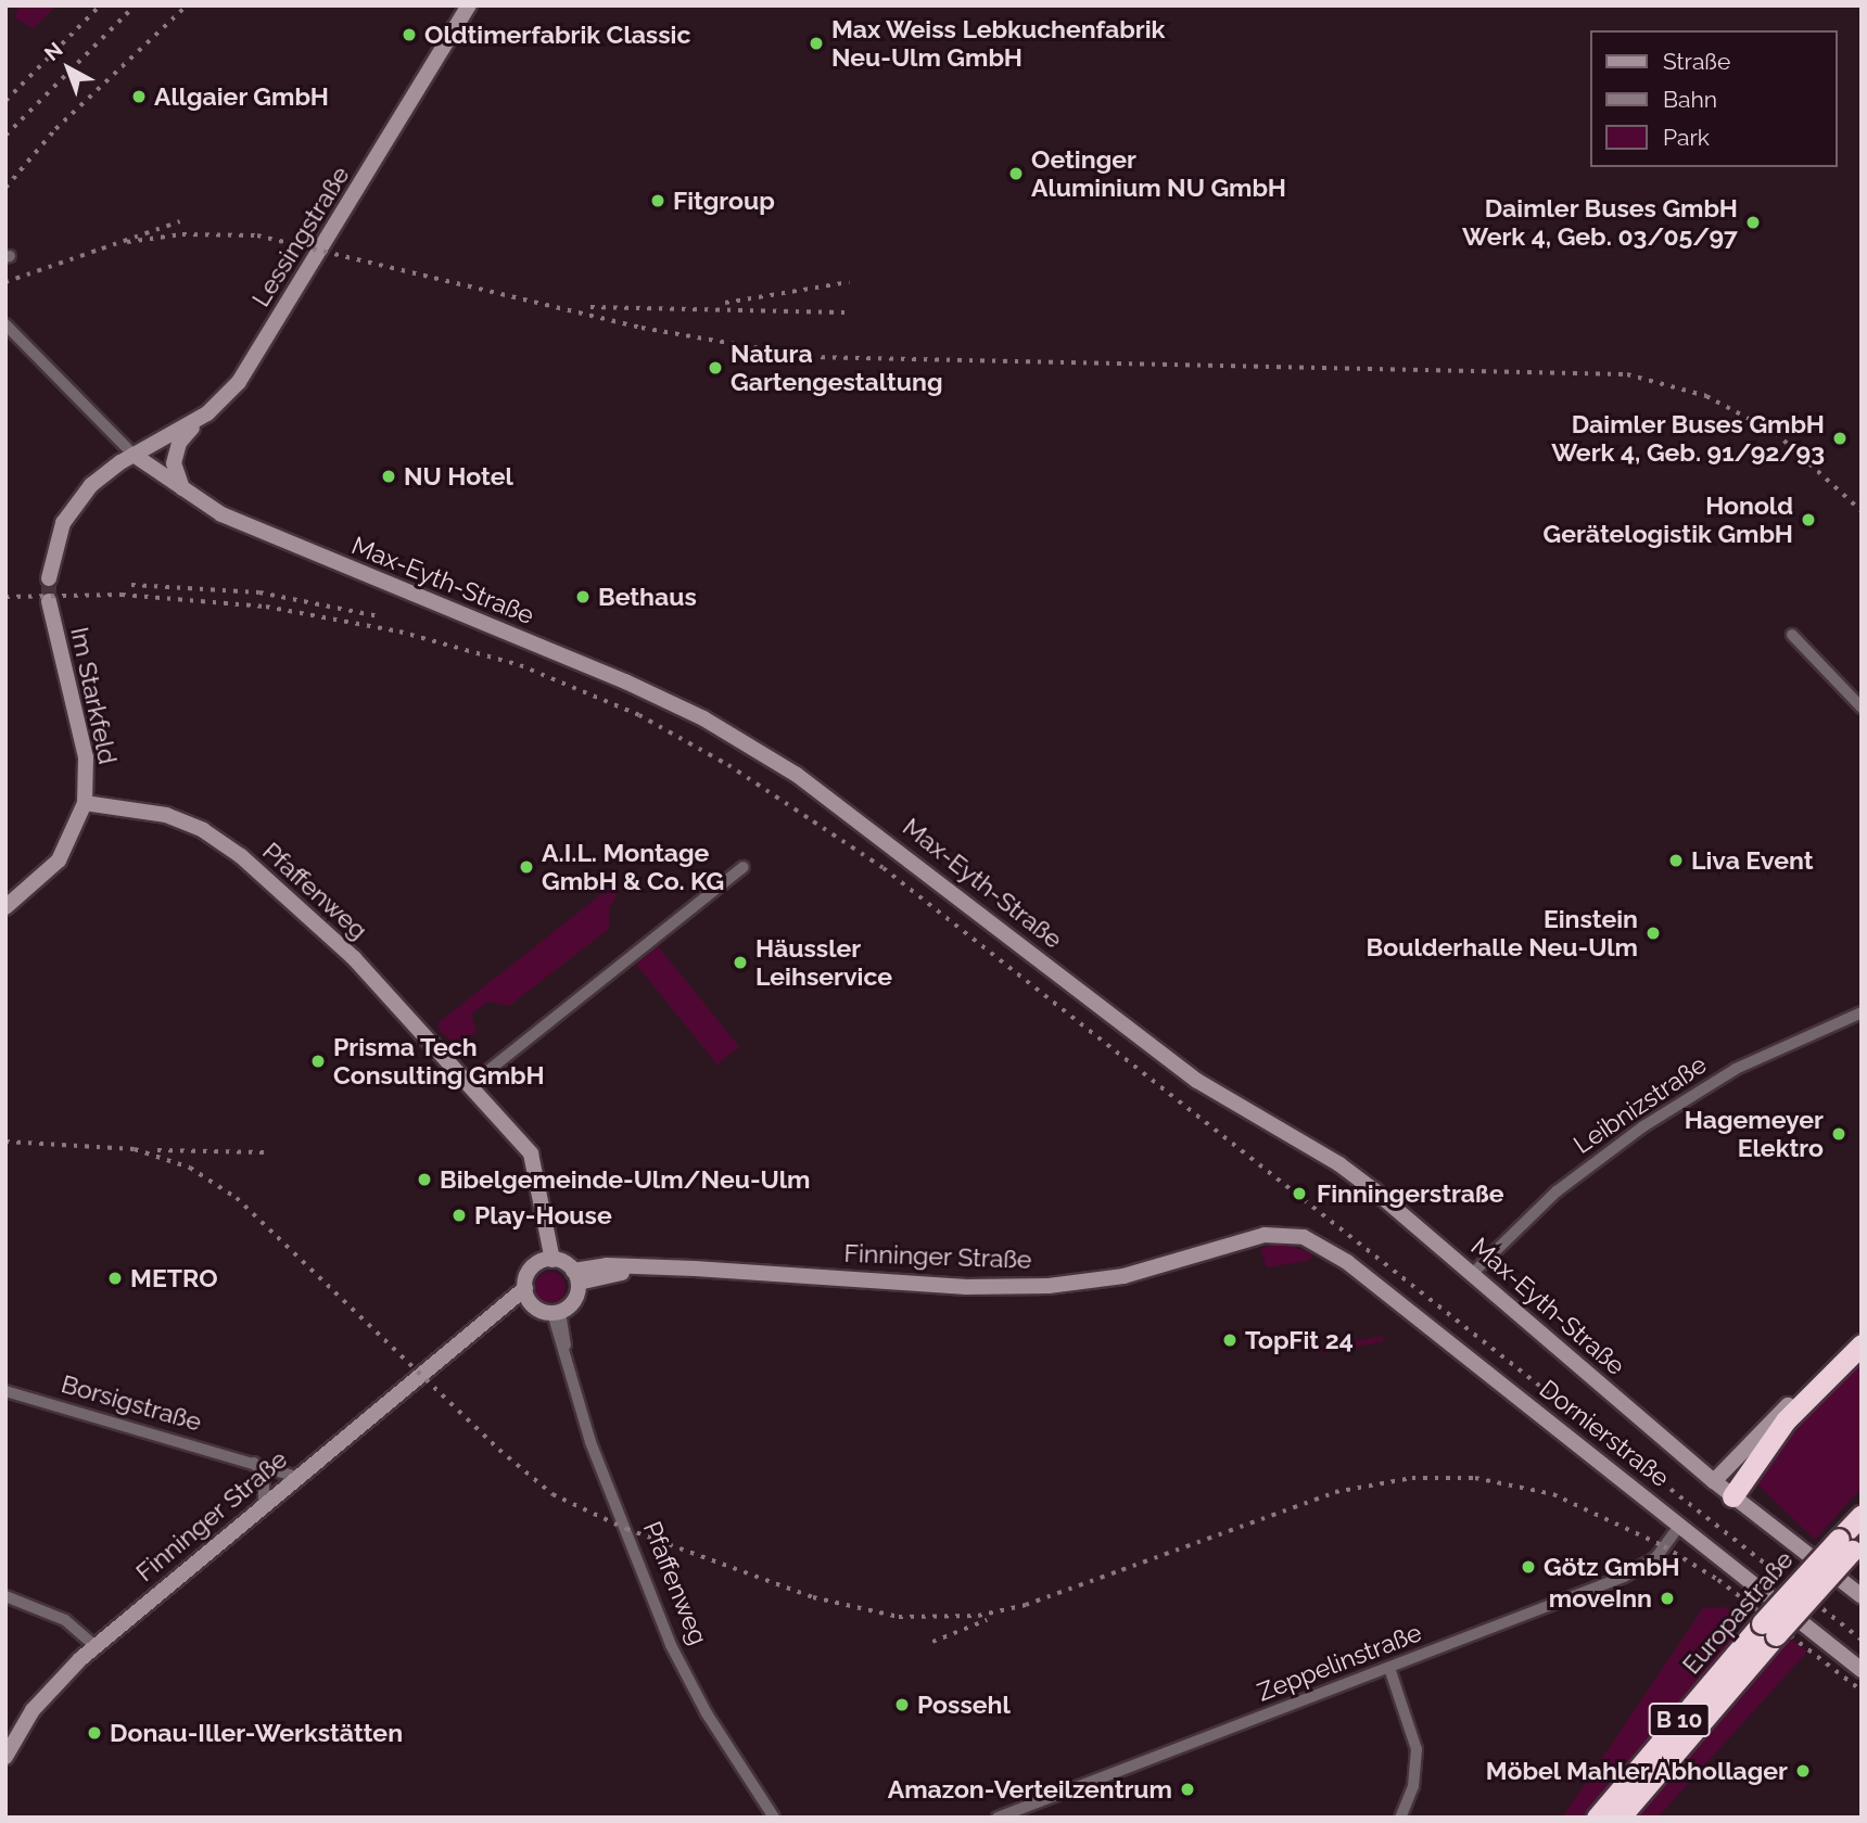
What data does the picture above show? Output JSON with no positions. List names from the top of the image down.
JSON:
{
  "streets": {
    "highway": ["Europastraße", "B 10"],
    "street": [
      "Lessingstraße",
      "Max-Eyth-Straße",
      "Im Starkfeld",
      "Pfaffenweg",
      "Leibnizstraße",
      "Finninger Straße",
      "Borsigstraße",
      "Dornierstraße",
      "Zeppelinstraße"
    ]
  },
  "crossings": [
    ["Lessingstraße", "Max-Eyth-Straße"],
    ["Max-Eyth-Straße", "Leibnizstraße"],
    ["Im Starkfeld", "Pfaffenweg"],
    ["Pfaffenweg", "Finninger Straße"],
    ["Finninger Straße", "Borsigstraße"],
    ["Finninger Straße", "Dornierstraße"],
    ["Dornierstraße", "Zeppelinstraße"]
  ],
  "places": [
    "Oldtimerfabrik Classic",
    "Max Weiss Lebkuchenfabrik Neu-Ulm GmbH",
    "Allgaier GmbH",
    "Oetinger Aluminium NU GmbH",
    "Fitgroup",
    "Daimler Buses GmbH Werk 4, Geb. 03/05/97",
    "Natura Gartengestaltung",
    "Daimler Buses GmbH Werk 4, Geb. 91/92/93",
    "NU Hotel",
    "Honold Gerätelogistik GmbH",
    "Bethaus",
    "Liva Event",
    "A.I.L. Montage GmbH & Co. KG",
    "Einstein Boulderhalle Neu-Ulm",
    "Häussler Leihservice",
    "Prisma Tech Consulting GmbH",
    "Hagemeyer Elektro",
    "Bibelgemeinde-Ulm/Neu-Ulm",
    "Finningerstraße",
    "Play-House",
    "METRO",
    "TopFit 24",
    "Götz GmbH",
    "moveInn",
    "Possehl",
    "Donau-Iller-Werkstätten",
    "Möbel Mahler Abhollager",
    "Amazon-Verteilzentrum"
  ],
  "legend": ["Straße", "Bahn", "Park"],
  "north": "top left"
}
